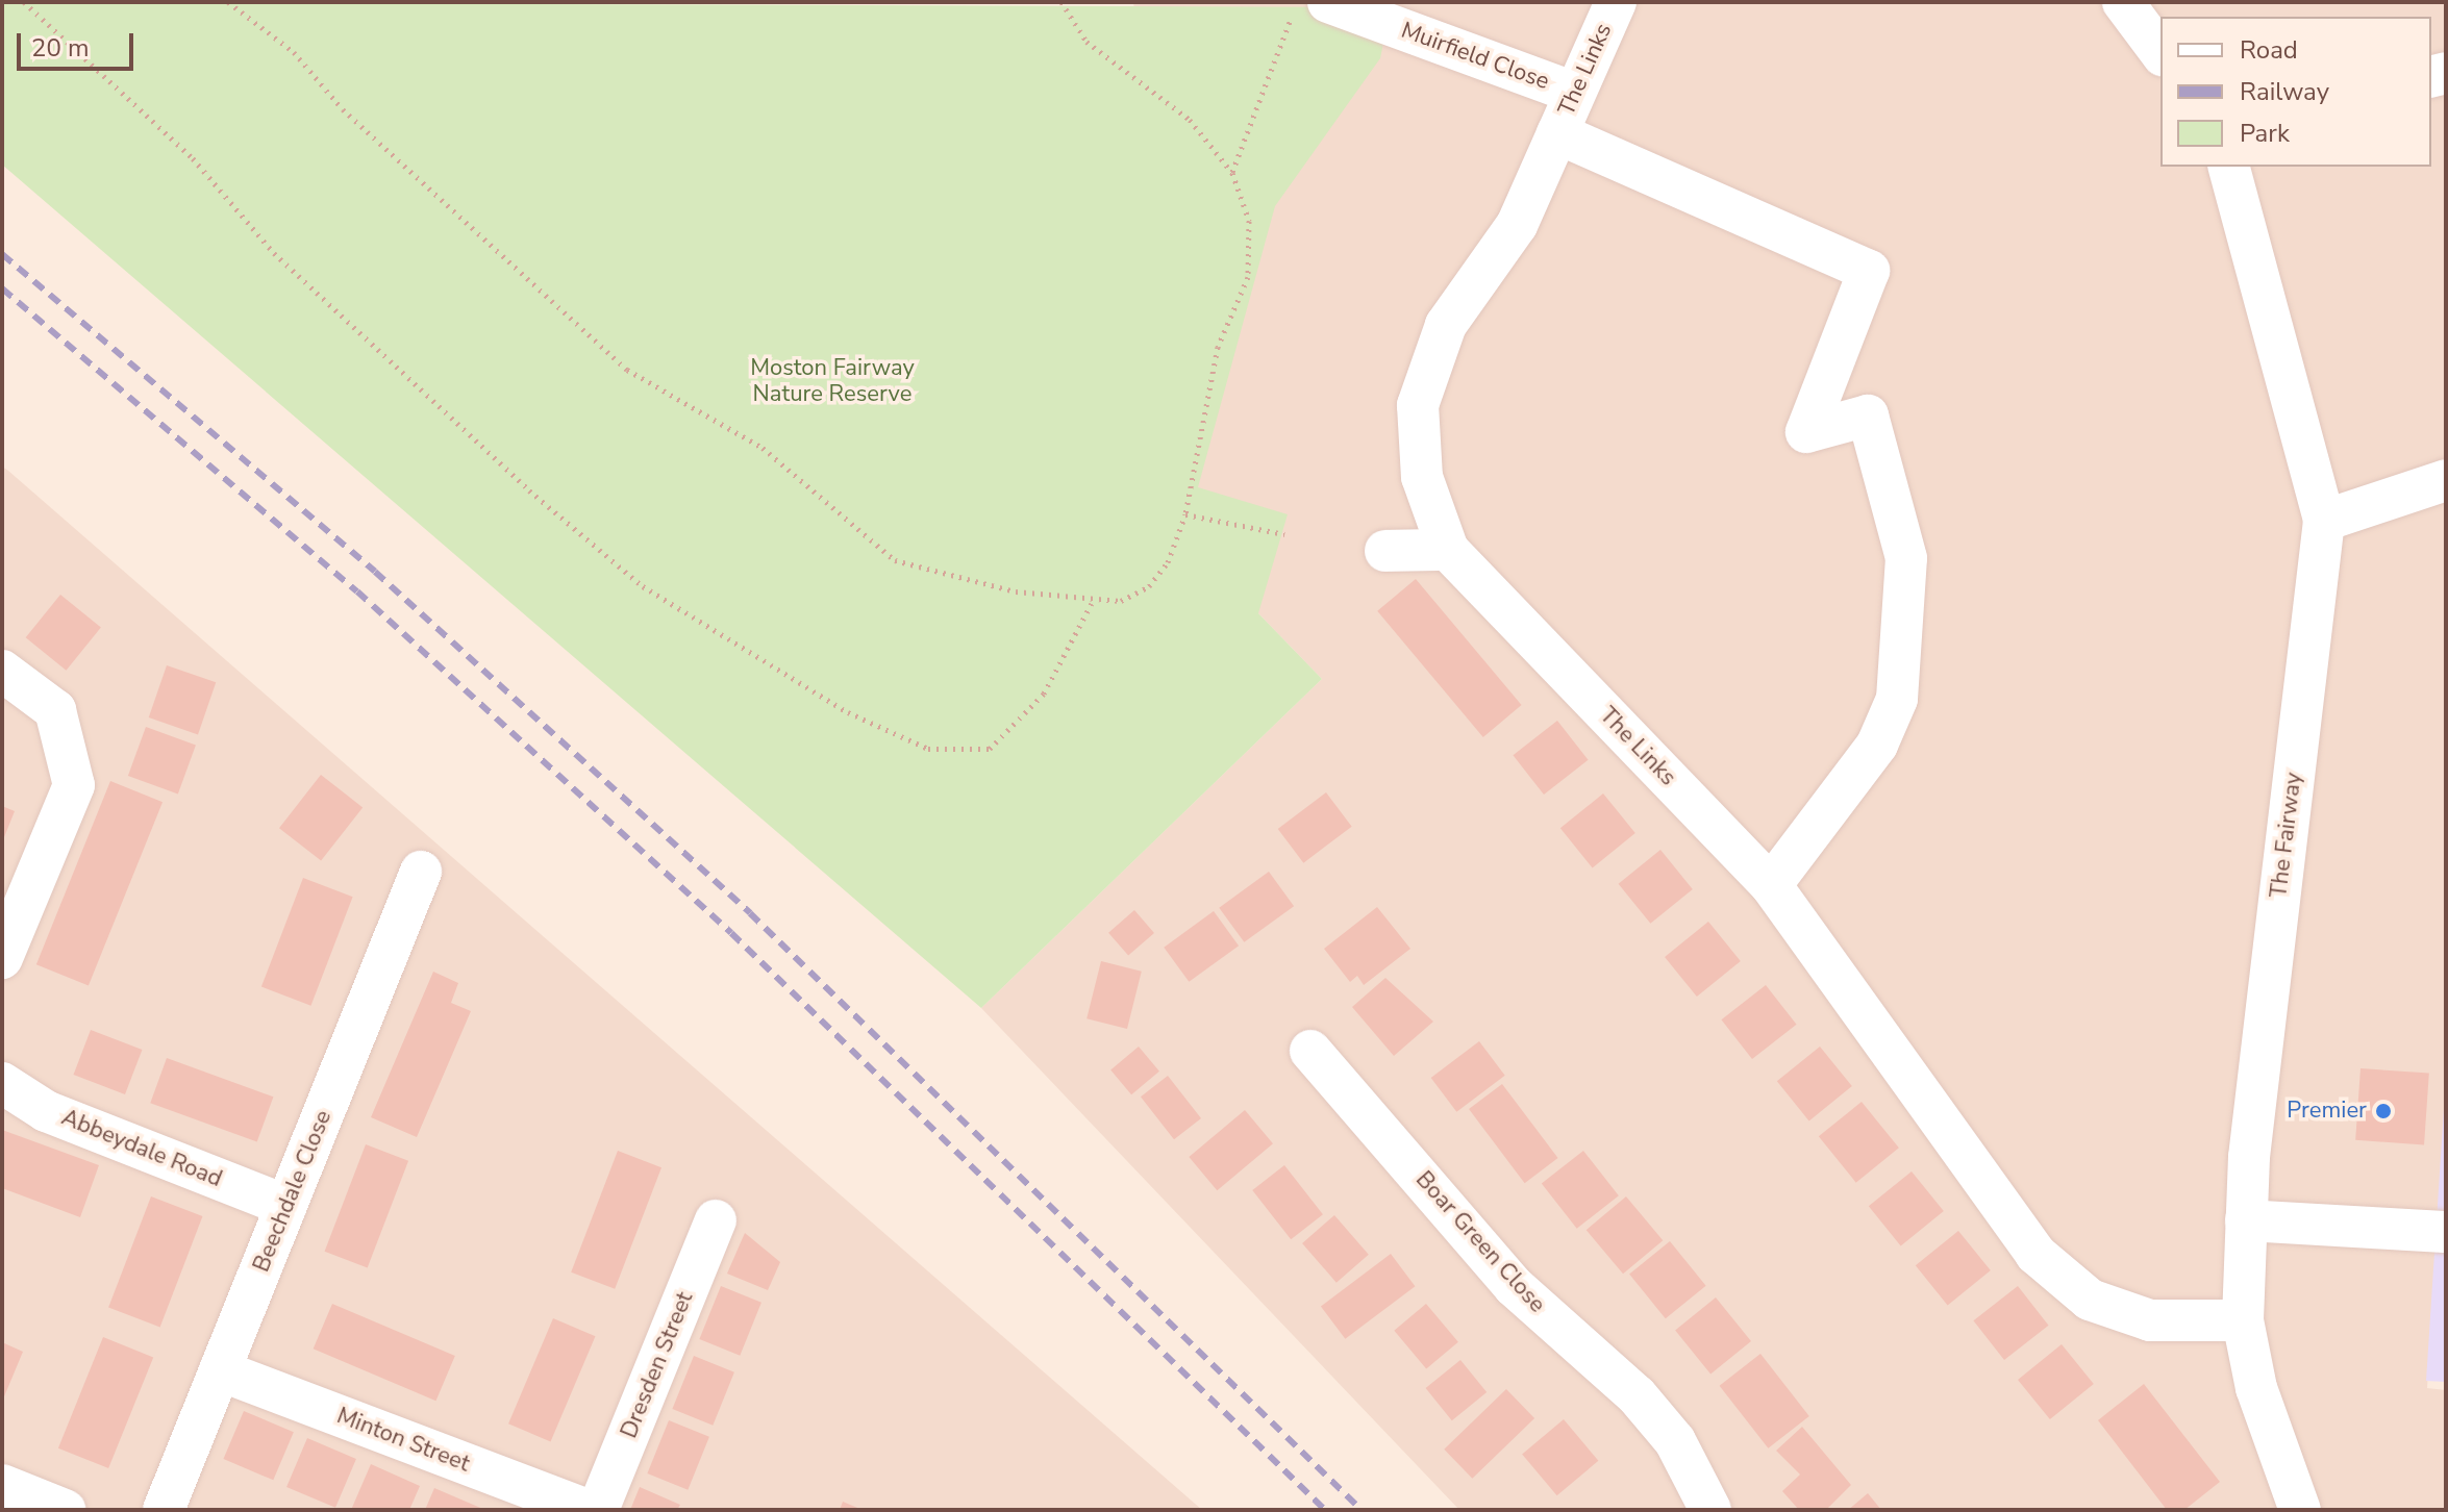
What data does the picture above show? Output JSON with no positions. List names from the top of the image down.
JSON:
{
  "streets": {
    "street": [
      "Muirfield Close",
      "The Links",
      "The Fairway",
      "Abbeydale Road",
      "Beechdale Close",
      "Boar Green Close",
      "Dresden Street",
      "Minton Street"
    ]
  },
  "crossings": [
    ["Muirfield Close", "The Links"],
    ["The Links", "The Fairway"],
    ["Abbeydale Road", "Beechdale Close"],
    ["Beechdale Close", "Minton Street"]
  ],
  "parks": ["Moston Fairway Nature Reserve"],
  "places": ["Premier"],
  "legend": ["Road", "Railway", "Park"],
  "scale_bar": "20 m"
}
